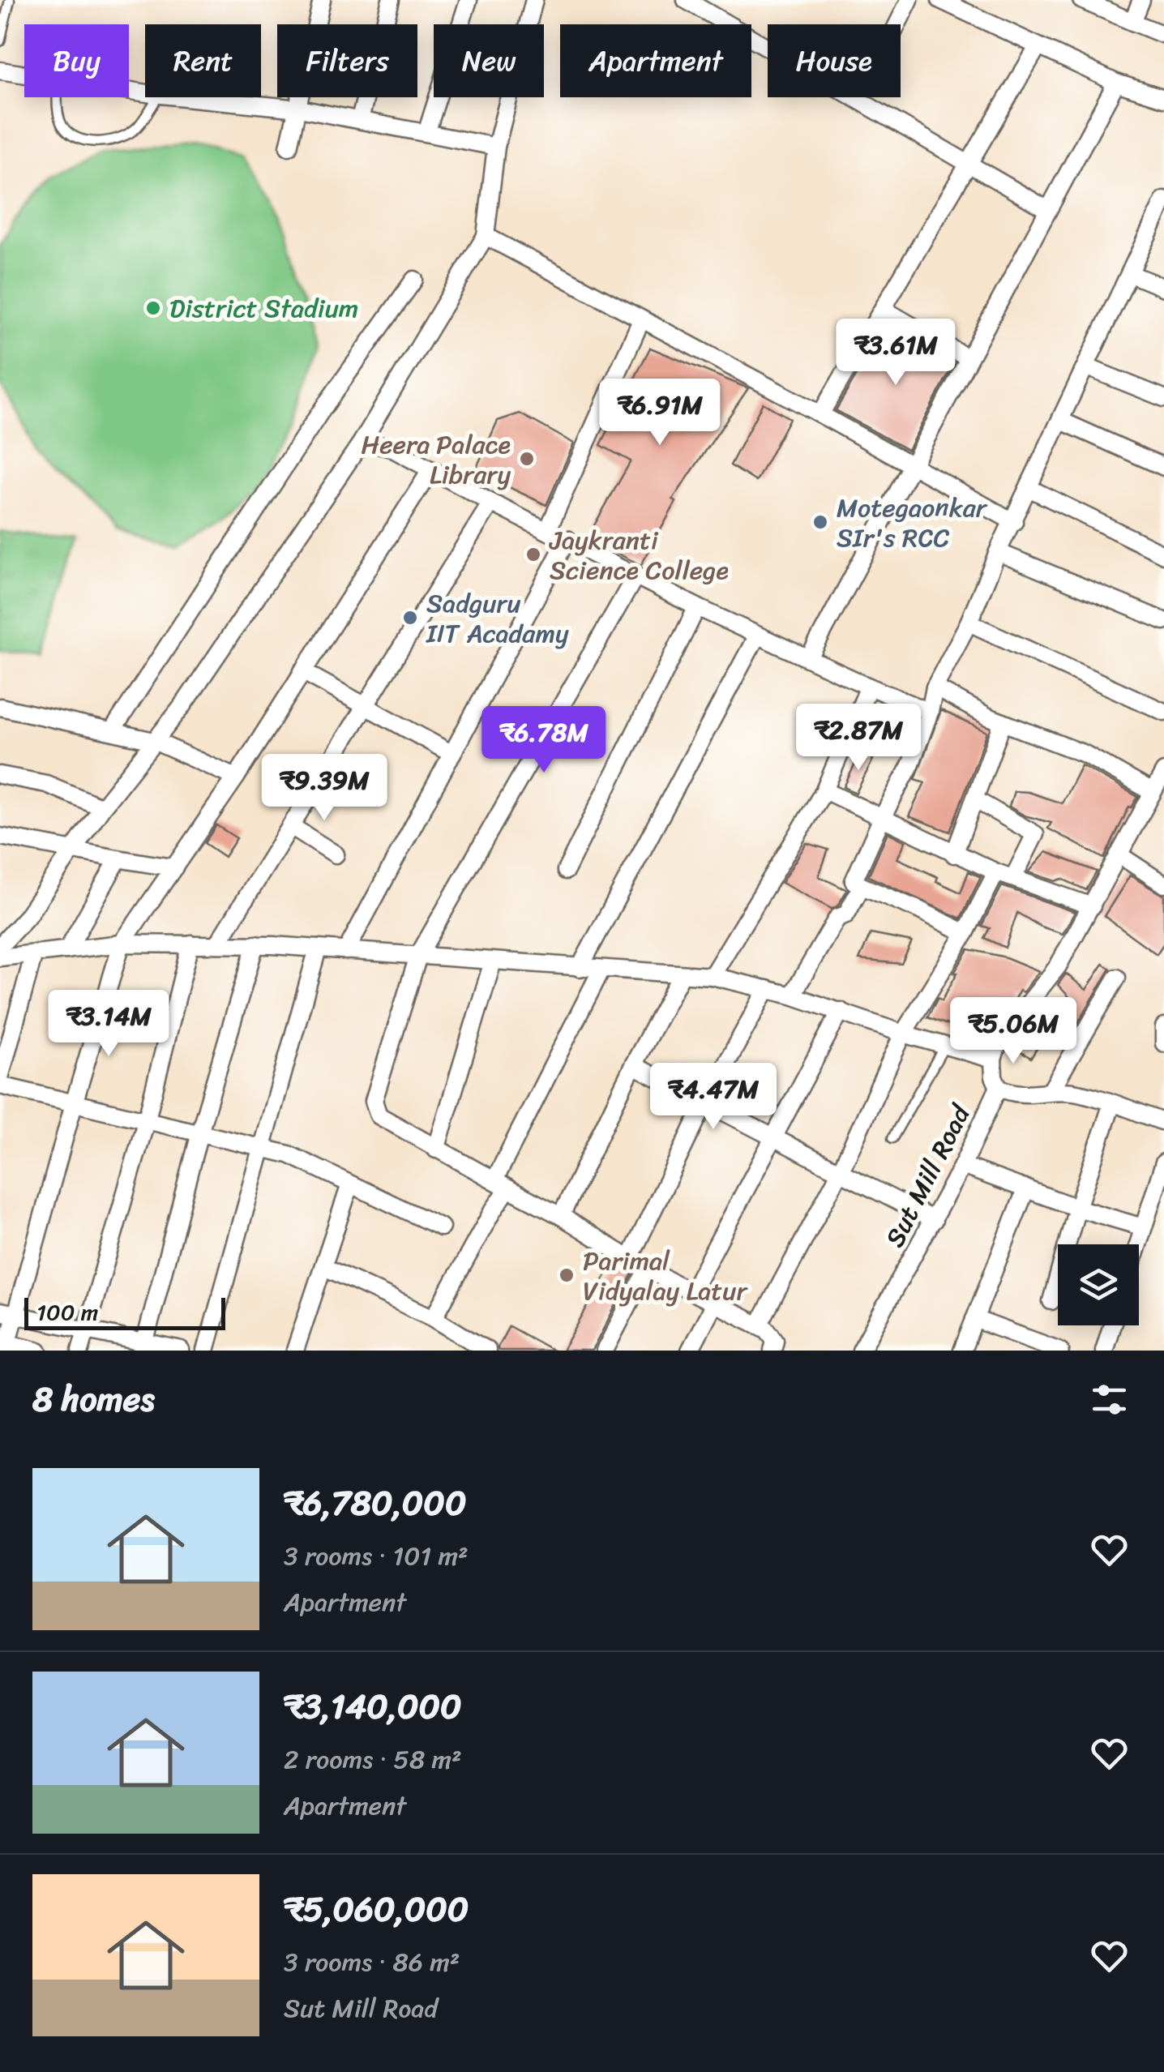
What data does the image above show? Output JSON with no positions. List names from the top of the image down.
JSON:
{
  "streets": {
    "street": ["Sut Mill Road"]
  },
  "places": [
    "District Stadium",
    "Heera Palace Library",
    "Motegaonkar SIr's RCC",
    "Jaykranti Science College",
    "Sadguru IIT Acadamy",
    "Parimal Vidyalay Latur"
  ],
  "scale_bar": "100 m",
  "page": {
    "chip": [
      "Buy",
      "Rent",
      "Filters",
      "New",
      "Apartment",
      "House"
    ],
    "price": [
      "₹3.61M",
      "₹6.91M",
      "₹2.87M",
      "₹6.78M",
      "₹9.39M",
      "₹3.14M",
      "₹5.06M",
      "₹4.47M"
    ],
    "scale": "100 m",
    "heading": "8 homes",
    "list": [
      {
        "name": "₹6,780,000",
        "note": "3 rooms · 101 m² · Apartment"
      },
      {
        "name": "₹3,140,000",
        "note": "2 rooms · 58 m² · Apartment"
      },
      {
        "name": "₹5,060,000",
        "note": "3 rooms · 86 m² · Sut Mill Road"
      }
    ]
  }
}
